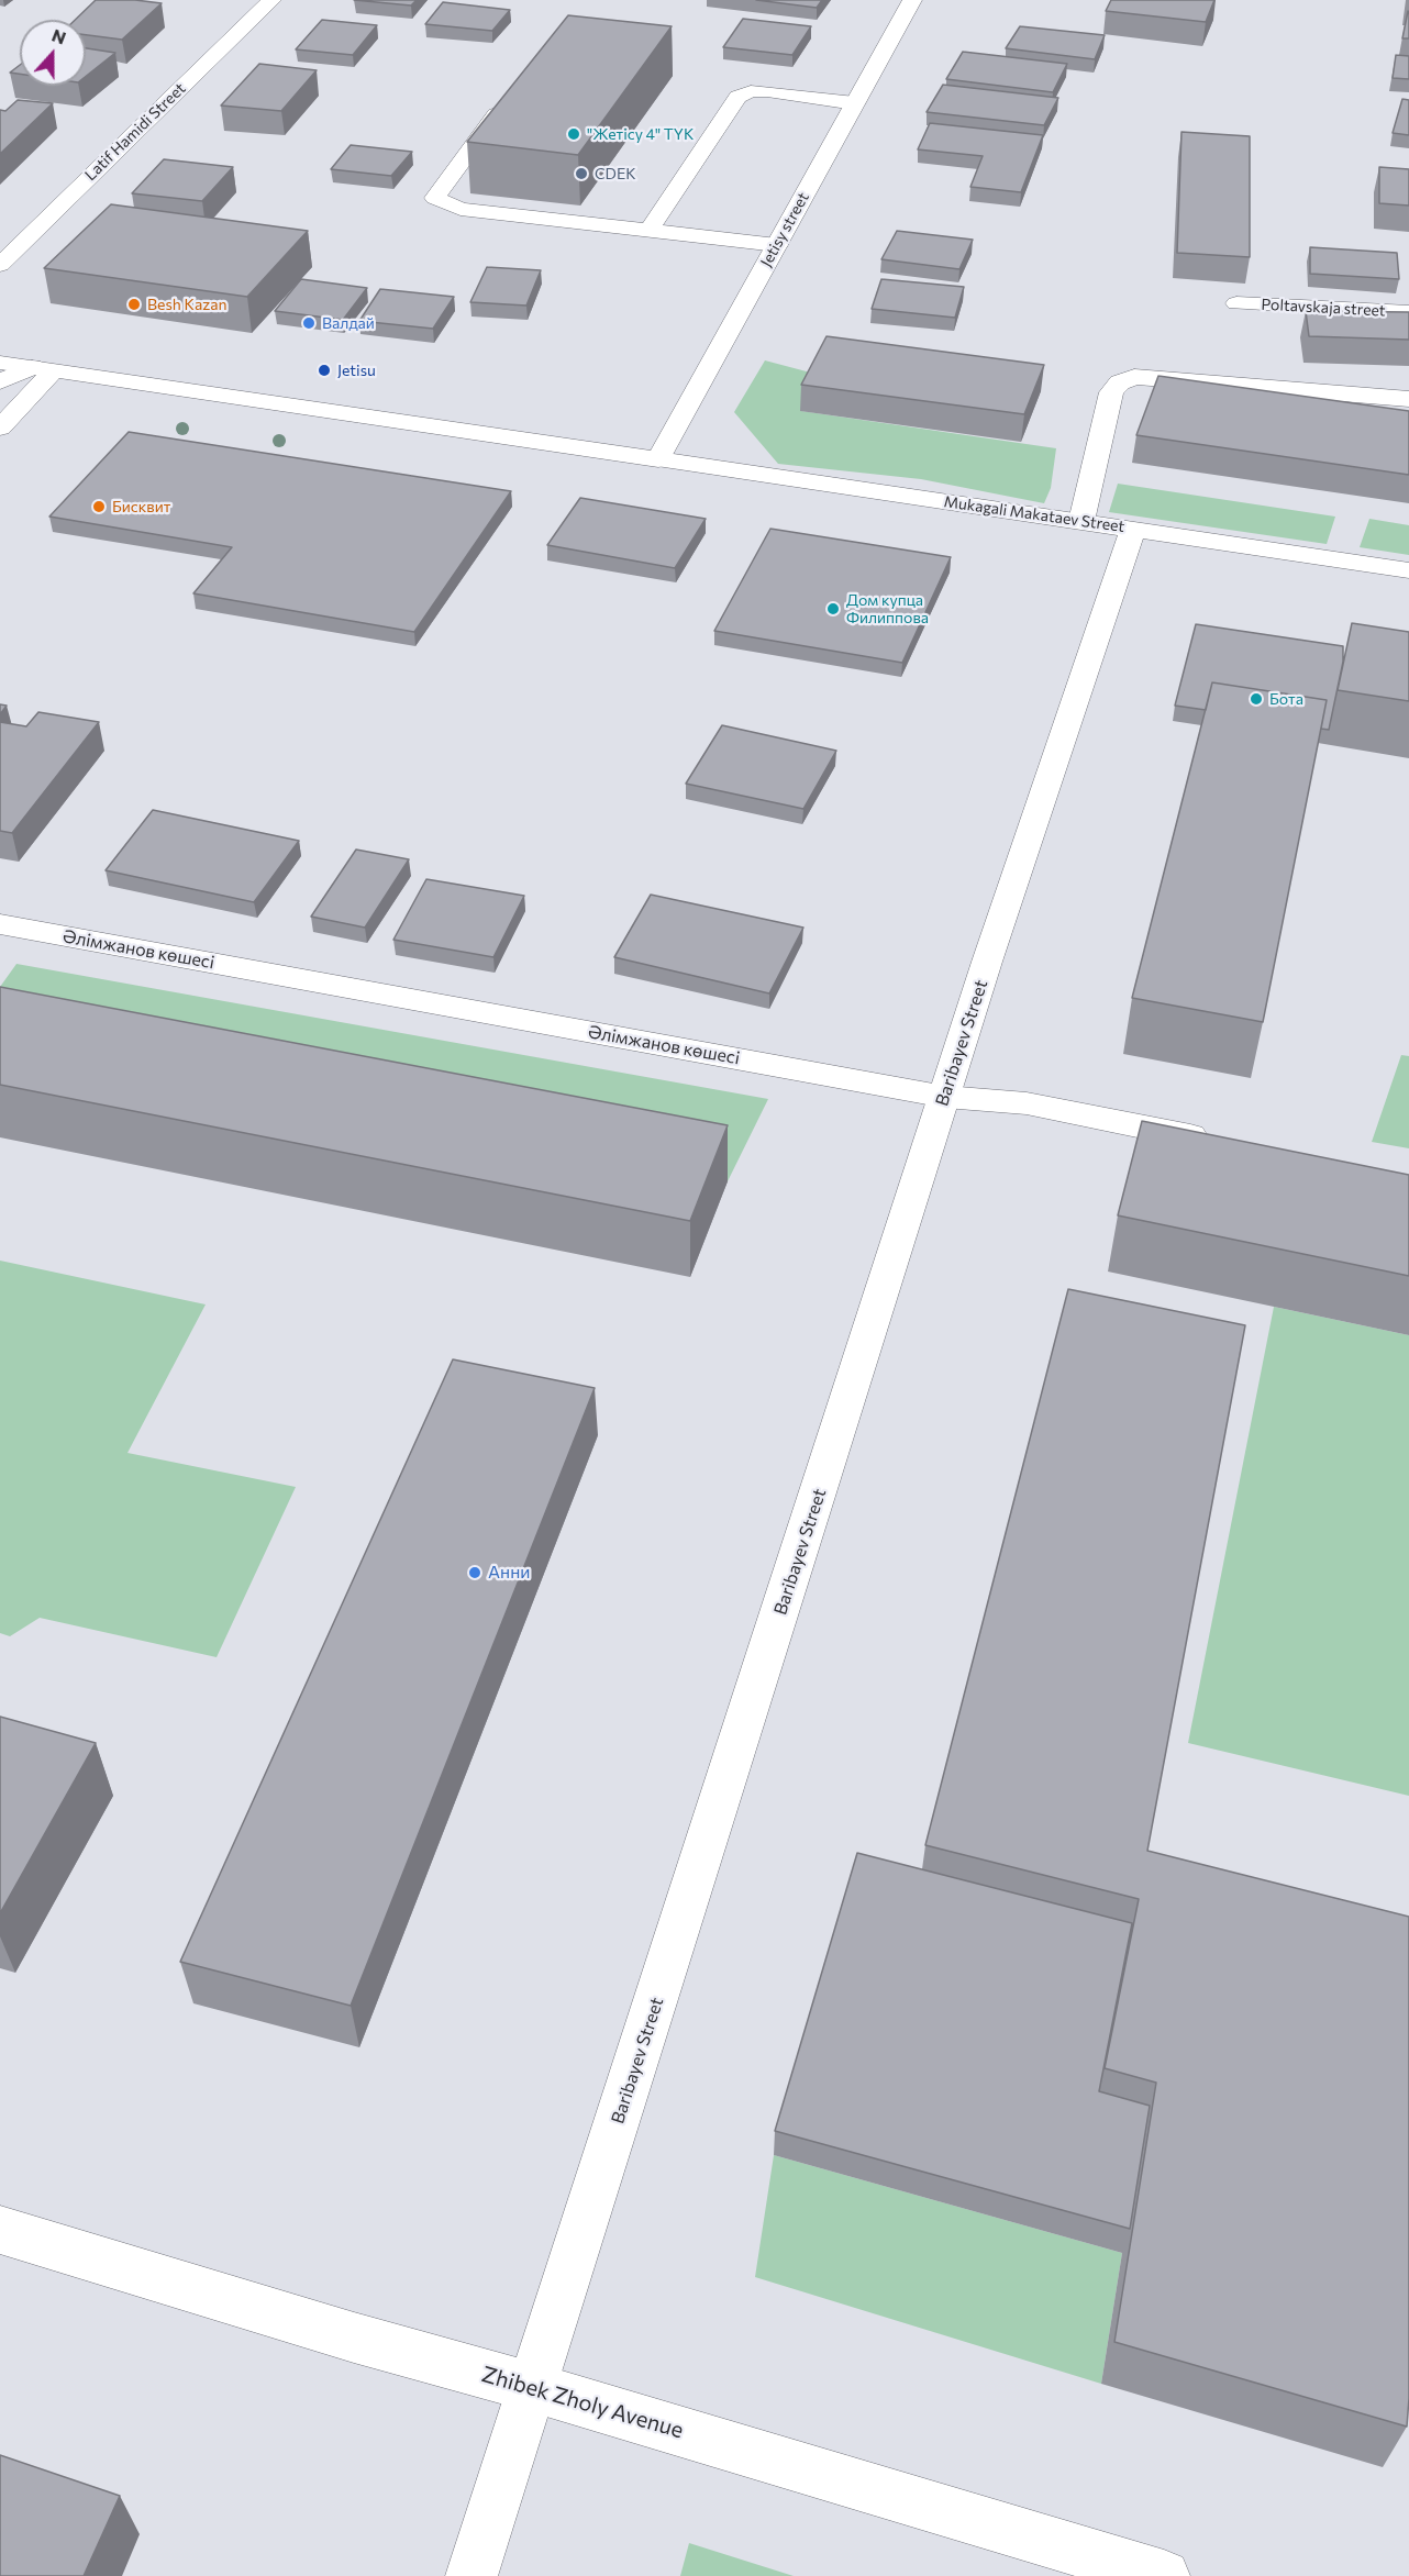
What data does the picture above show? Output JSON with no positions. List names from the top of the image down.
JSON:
{
  "streets": {
    "street": [
      "Latif Hamidi Street",
      "Jetisy street",
      "Poltavskaja street",
      "Mukagali Makataev Street",
      "Әлімжанов көшесі",
      "Baribayev Street",
      "Zhibek Zholy Avenue"
    ]
  },
  "crossings": [
    ["Jetisy street", "Mukagali Makataev Street"],
    ["Mukagali Makataev Street", "Baribayev Street"],
    ["Әлімжанов көшесі", "Baribayev Street"],
    ["Baribayev Street", "Zhibek Zholy Avenue"]
  ],
  "places": [
    "\"Жетісу 4\" ТҮК",
    "CDEK",
    "Besh Kazan",
    "Валдай",
    "Jetisu",
    "Бисквит",
    "Дом купца Филиппова",
    "Бота",
    "Анни"
  ],
  "north": "top"
}
